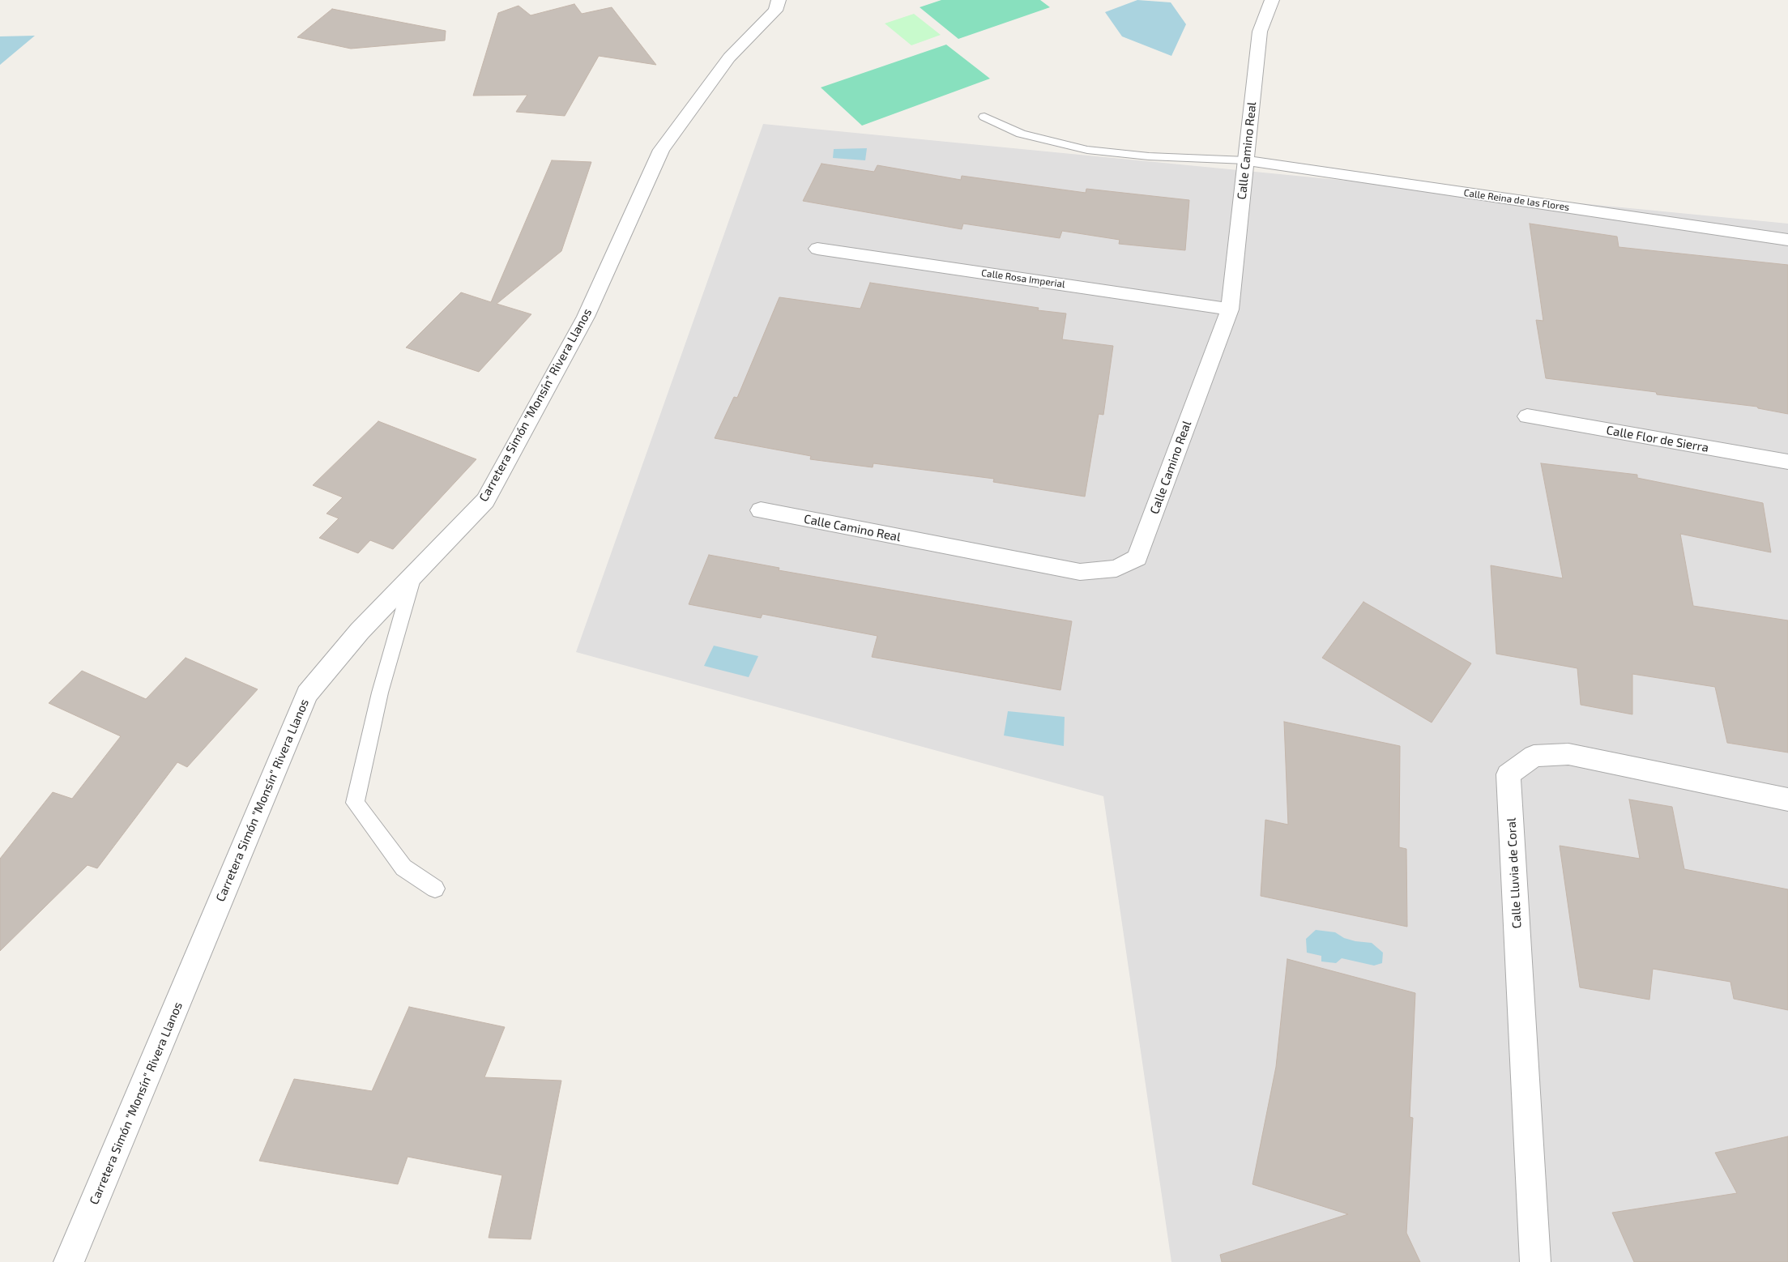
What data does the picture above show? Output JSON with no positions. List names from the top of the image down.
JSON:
{
  "streets": {
    "street": [
      "Calle Camino Real",
      "Calle Reina de las Flores",
      "Calle Rosa Imperial",
      "Carretera Simón \"Monsín\" Rivera Llanos",
      "Calle Flor de Sierra",
      "Calle Lluvia de Coral"
    ]
  },
  "crossings": [
    ["Calle Camino Real", "Calle Reina de las Flores"],
    ["Calle Camino Real", "Calle Rosa Imperial"]
  ]
}
